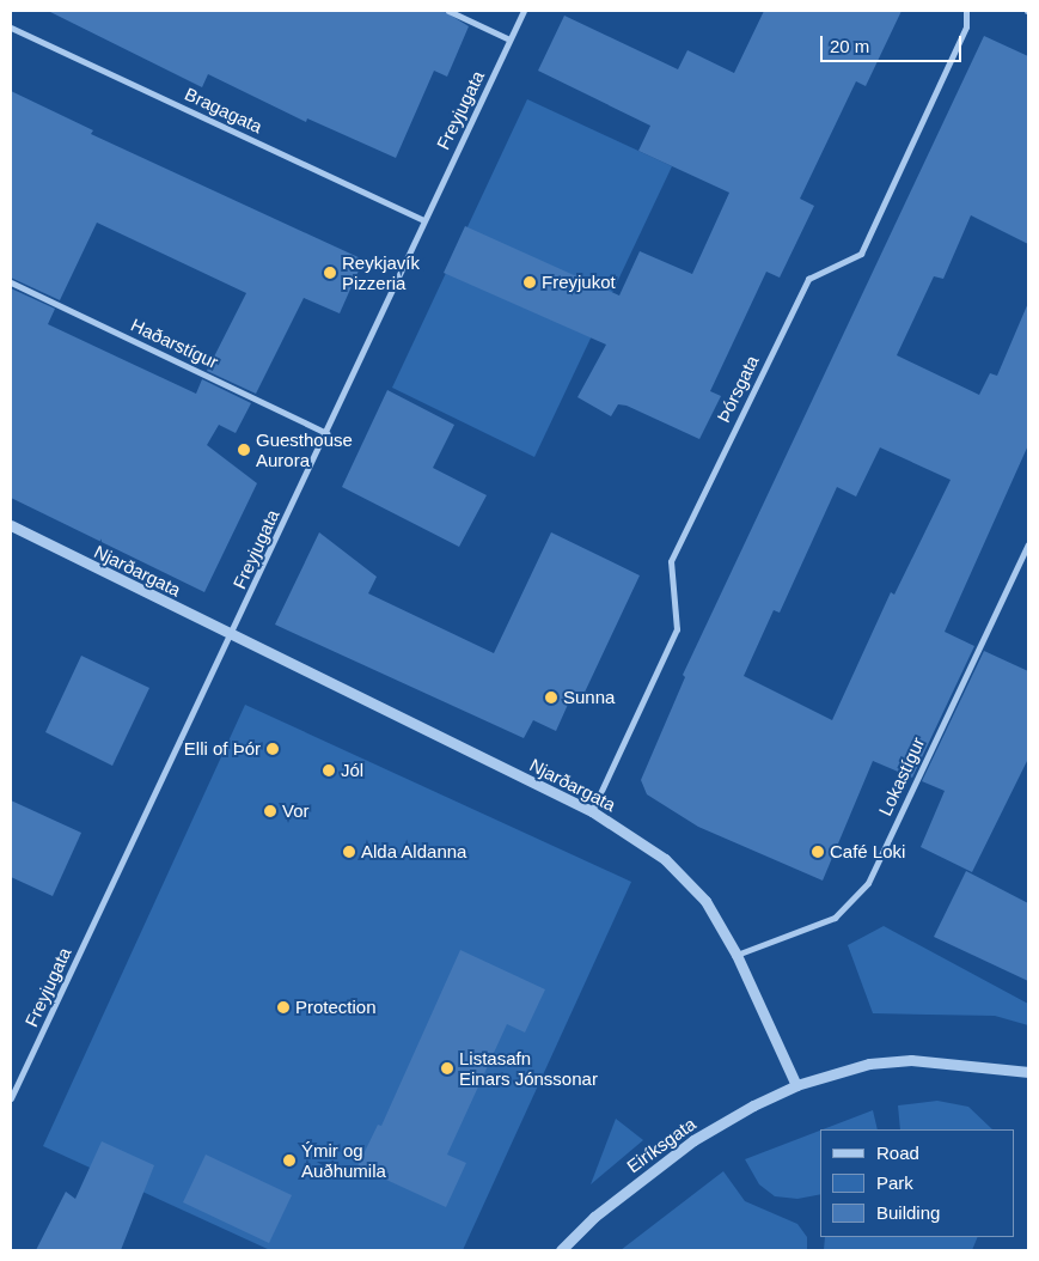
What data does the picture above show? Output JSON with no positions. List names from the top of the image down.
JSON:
{
  "streets": {
    "street": [
      "Bragagata",
      "Freyjugata",
      "Haðarstígur",
      "Þórsgata",
      "Njarðargata",
      "Lokastígur",
      "Eiríksgata"
    ]
  },
  "crossings": [
    ["Bragagata", "Freyjugata"],
    ["Freyjugata", "Haðarstígur"],
    ["Freyjugata", "Njarðargata"],
    ["Þórsgata", "Njarðargata"],
    ["Njarðargata", "Lokastígur"],
    ["Njarðargata", "Eiríksgata"]
  ],
  "places": [
    "Reykjavík Pizzeria",
    "Freyjukot",
    "Guesthouse Aurora",
    "Sunna",
    "Elli of Þór",
    "Jól",
    "Vor",
    "Alda Aldanna",
    "Café Loki",
    "Protection",
    "Listasafn Einars Jónssonar",
    "Ýmir og Auðhumila"
  ],
  "legend": ["Road", "Park", "Building"],
  "scale_bar": "20 m"
}
